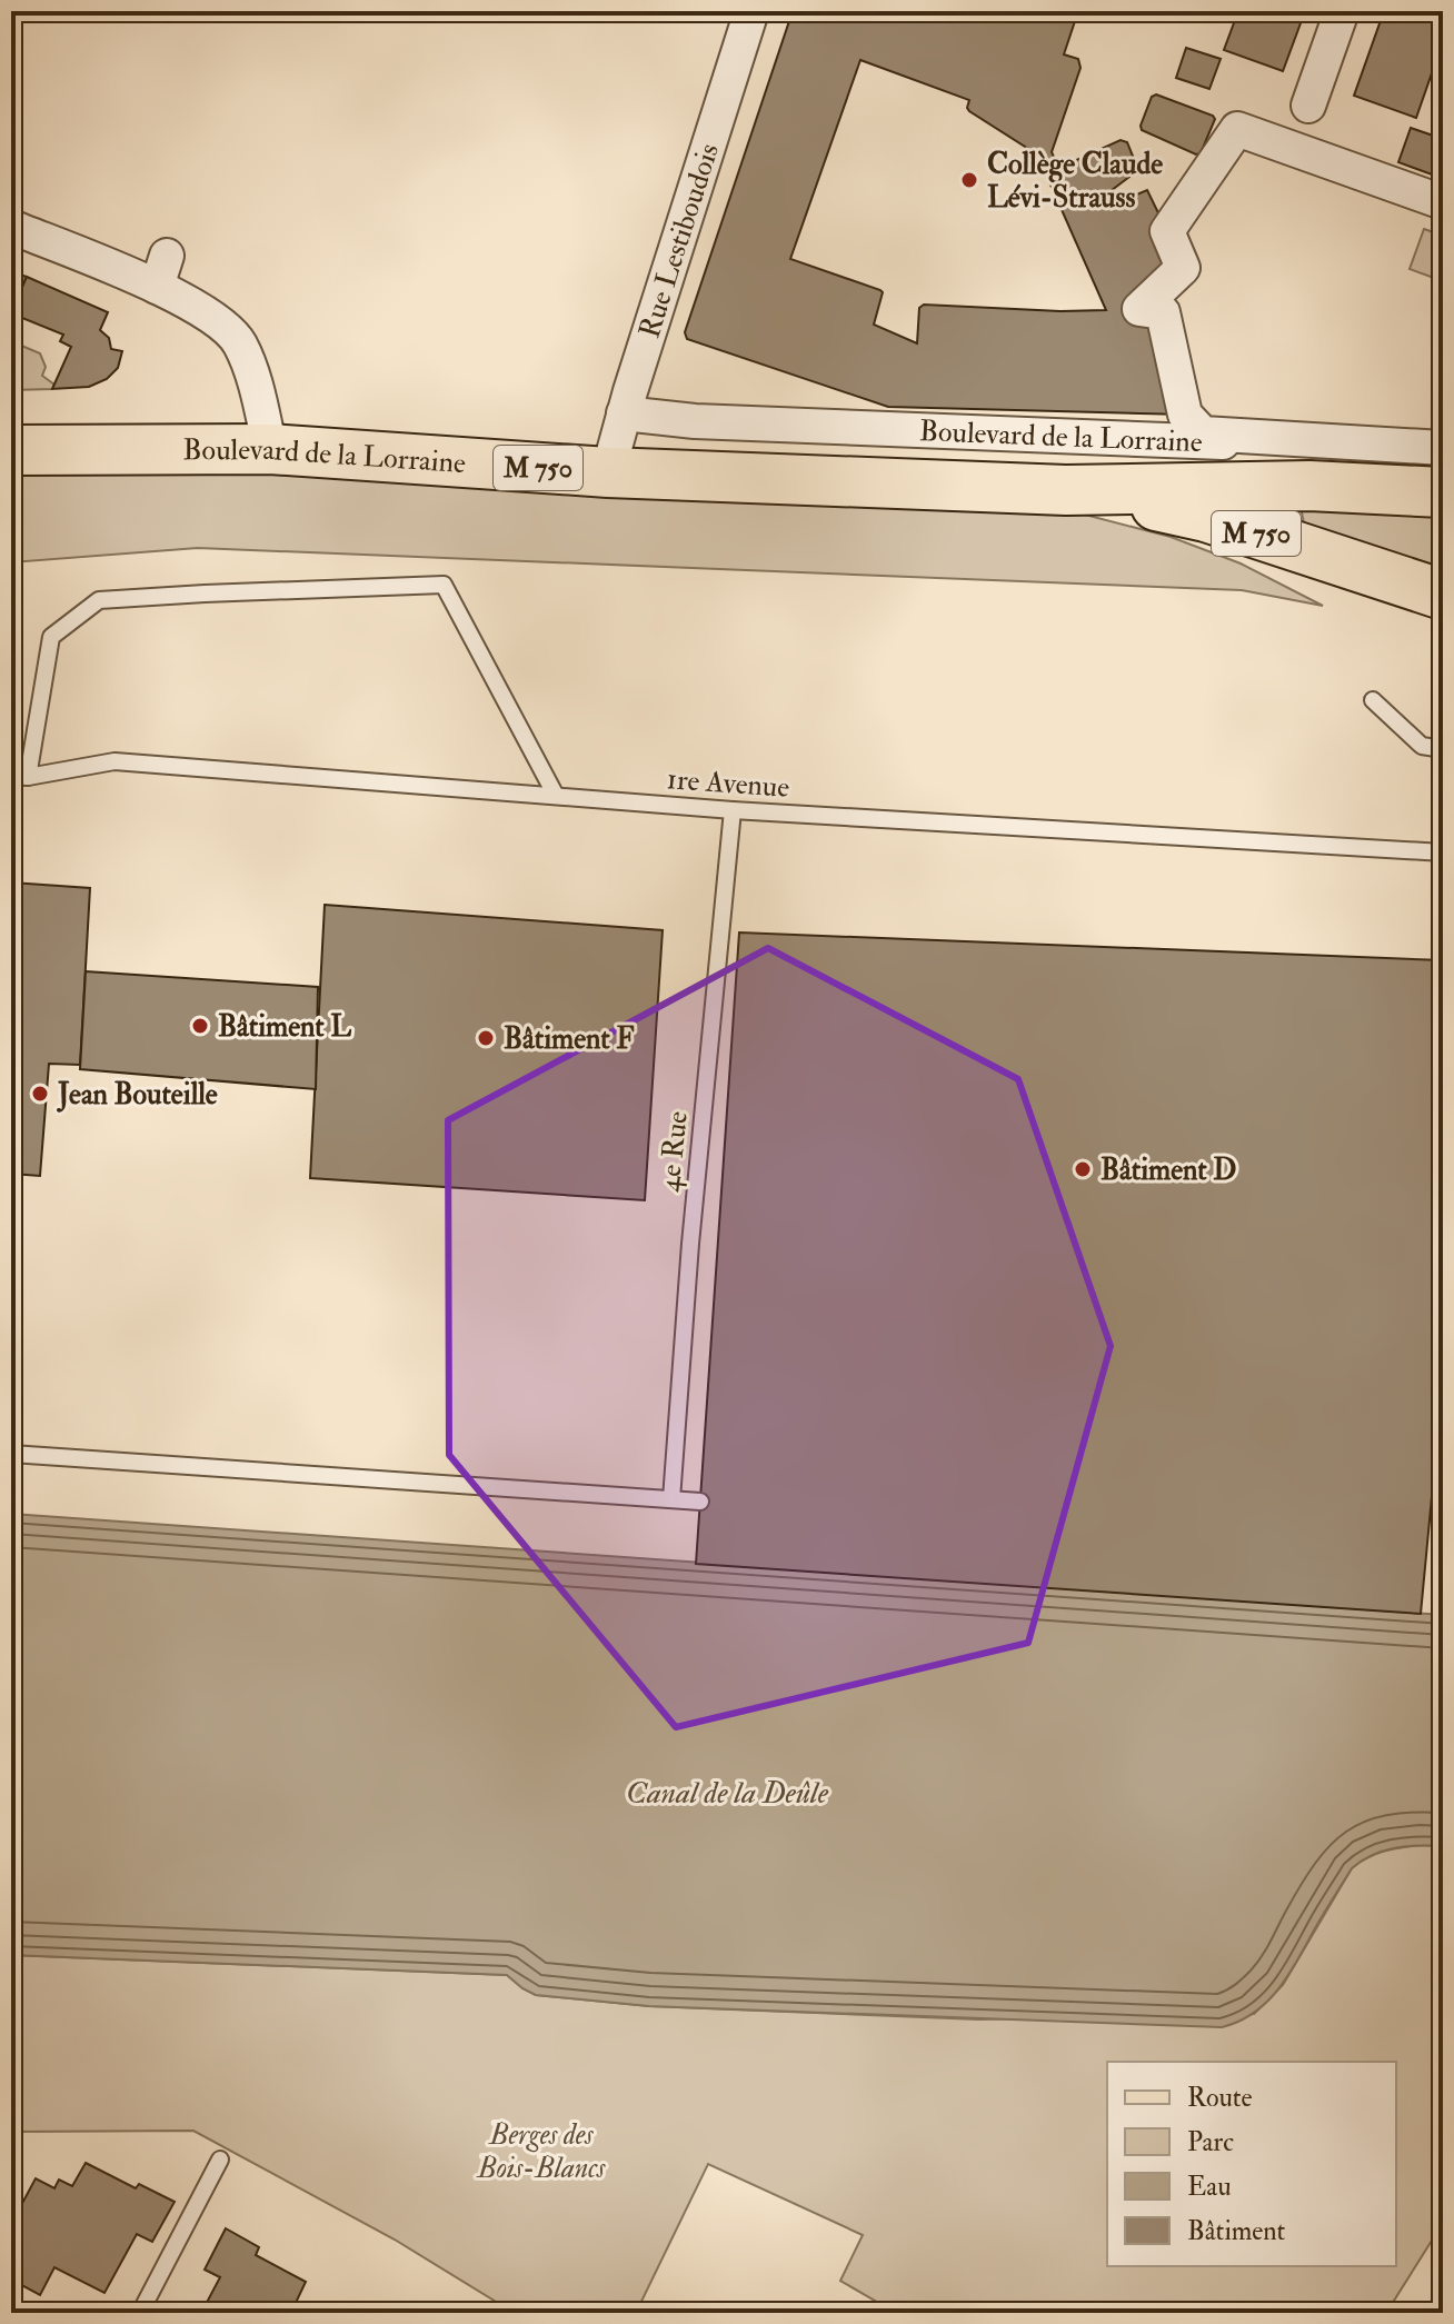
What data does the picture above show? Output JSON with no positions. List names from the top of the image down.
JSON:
{
  "streets": {
    "main road": ["Boulevard de la Lorraine", "M 750"],
    "street": ["Rue Lestiboudois"],
    "lane": ["1re Avenue", "4e Rue"]
  },
  "crossings": [
    ["Rue Lestiboudois", "Boulevard de la Lorraine"],
    ["1re Avenue", "4e Rue"]
  ],
  "water": ["Canal de la Deûle"],
  "parks": ["Berges des Bois-Blancs"],
  "places": [
    "Collège Claude Lévi-Strauss",
    "Bâtiment L",
    "Bâtiment F",
    "Jean Bouteille",
    "Bâtiment D"
  ],
  "legend": [
    "Route",
    "Parc",
    "Eau",
    "Bâtiment"
  ]
}
